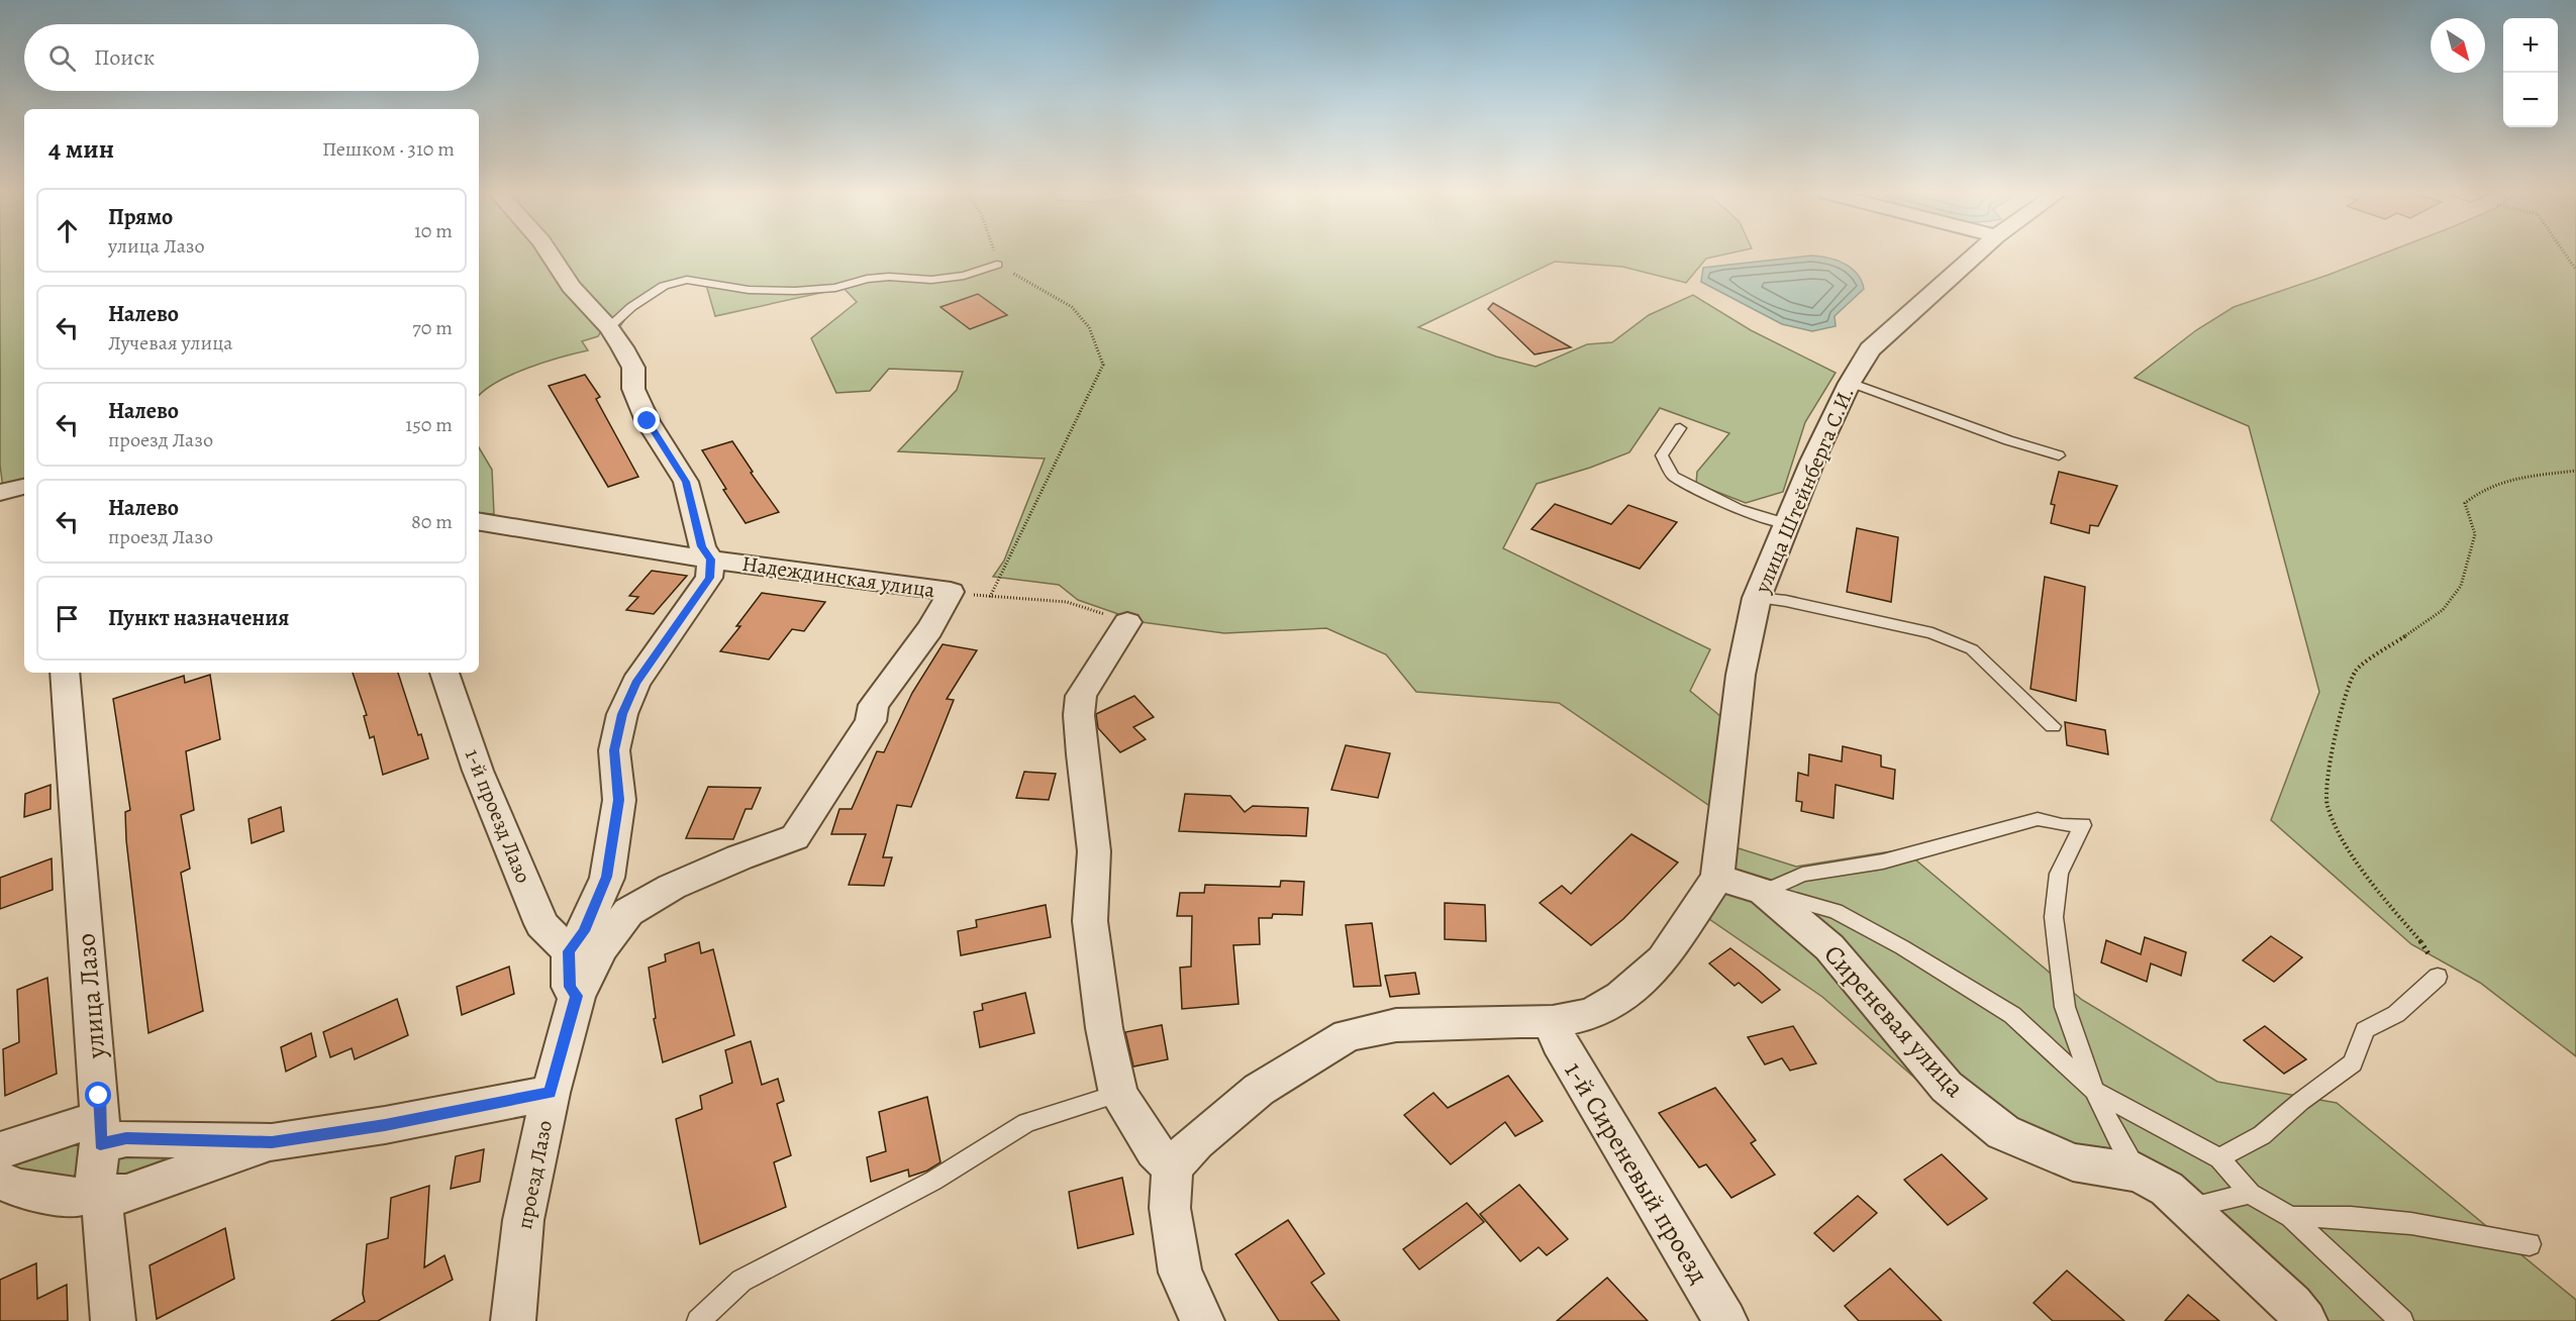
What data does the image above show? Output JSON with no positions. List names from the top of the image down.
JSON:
{
  "streets": {
    "street": [
      "улица Штейнберга С.И.",
      "Надеждинская улица",
      "1-й проезд Лазо",
      "улица Лазо",
      "Сиреневая улица",
      "1-й Сиреневый проезд",
      "проезд Лазо"
    ]
  },
  "crossings": [
    ["улица Штейнберга С.И.", "Сиреневая улица"],
    ["Надеждинская улица", "проезд Лазо"]
  ],
  "north": "bottom right",
  "page": {
    "map_buttons": ["+", "−"],
    "search": "Поиск",
    "heading": ["4 мин", "Пешком · 310 m"],
    "list": [
      ["Прямо", "улица Лазо", "10 m"],
      ["Налево", "Лучевая улица", "70 m"],
      ["Налево", "проезд Лазо", "150 m"],
      ["Налево", "проезд Лазо", "80 m"],
      "Пункт назначения"
    ]
  }
}
